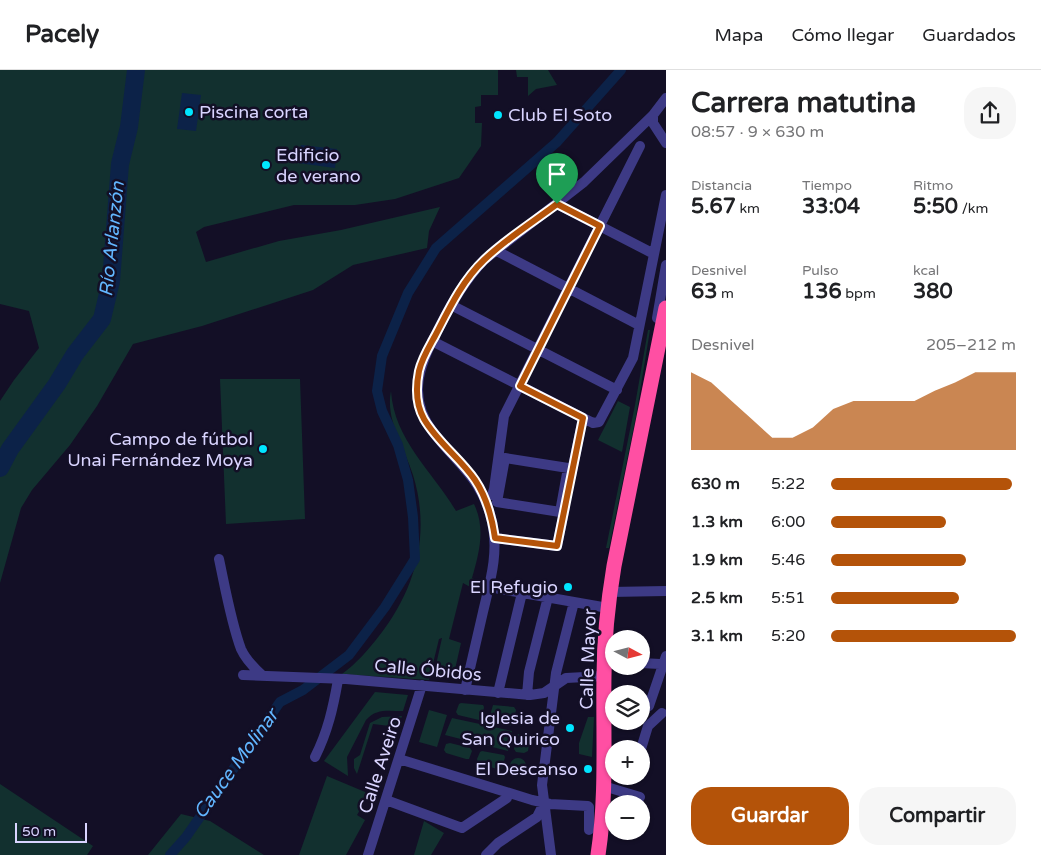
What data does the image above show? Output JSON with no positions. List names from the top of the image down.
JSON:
{
  "streets": {
    "highway": ["Calle Mayor"],
    "street": ["Calle Óbidos", "Calle Aveiro"]
  },
  "crossings": [
    ["Calle Mayor", "Calle Óbidos"],
    ["Calle Óbidos", "Calle Aveiro"]
  ],
  "water": ["Río Arlanzón", "Cauce Molinar"],
  "places": [
    "Piscina corta",
    "Club El Soto",
    "Edificio de verano",
    "Campo de fútbol Unai Fernández Moya",
    "El Refugio",
    "Iglesia de San Quirico",
    "El Descanso"
  ],
  "scale_bar": "50 m",
  "north": "right",
  "page": {
    "header": "Pacely",
    "nav": ["Mapa", "Cómo llegar", "Guardados"],
    "heading": ["Carrera matutina", "08:57 · 9 × 630 m"],
    "stats": [
      ["Distancia", "5.67 km"],
      ["Tiempo", "33:04"],
      ["Ritmo", "5:50 /km"],
      ["Desnivel", "63 m"],
      ["Pulso", "136 bpm"],
      ["kcal", "380"]
    ],
    "chart": ["Desnivel", "205–212 m"],
    "list": [
      {
        "name": "630 m",
        "note": "5:22"
      },
      {
        "name": "1.3 km",
        "note": "6:00"
      },
      {
        "name": "1.9 km",
        "note": "5:46"
      },
      {
        "name": "2.5 km",
        "note": "5:51"
      },
      {
        "name": "3.1 km",
        "note": "5:20"
      }
    ],
    "map_buttons": ["+", "−"],
    "buttons": ["Guardar", "Compartir"],
    "scale": "50 m"
  }
}
